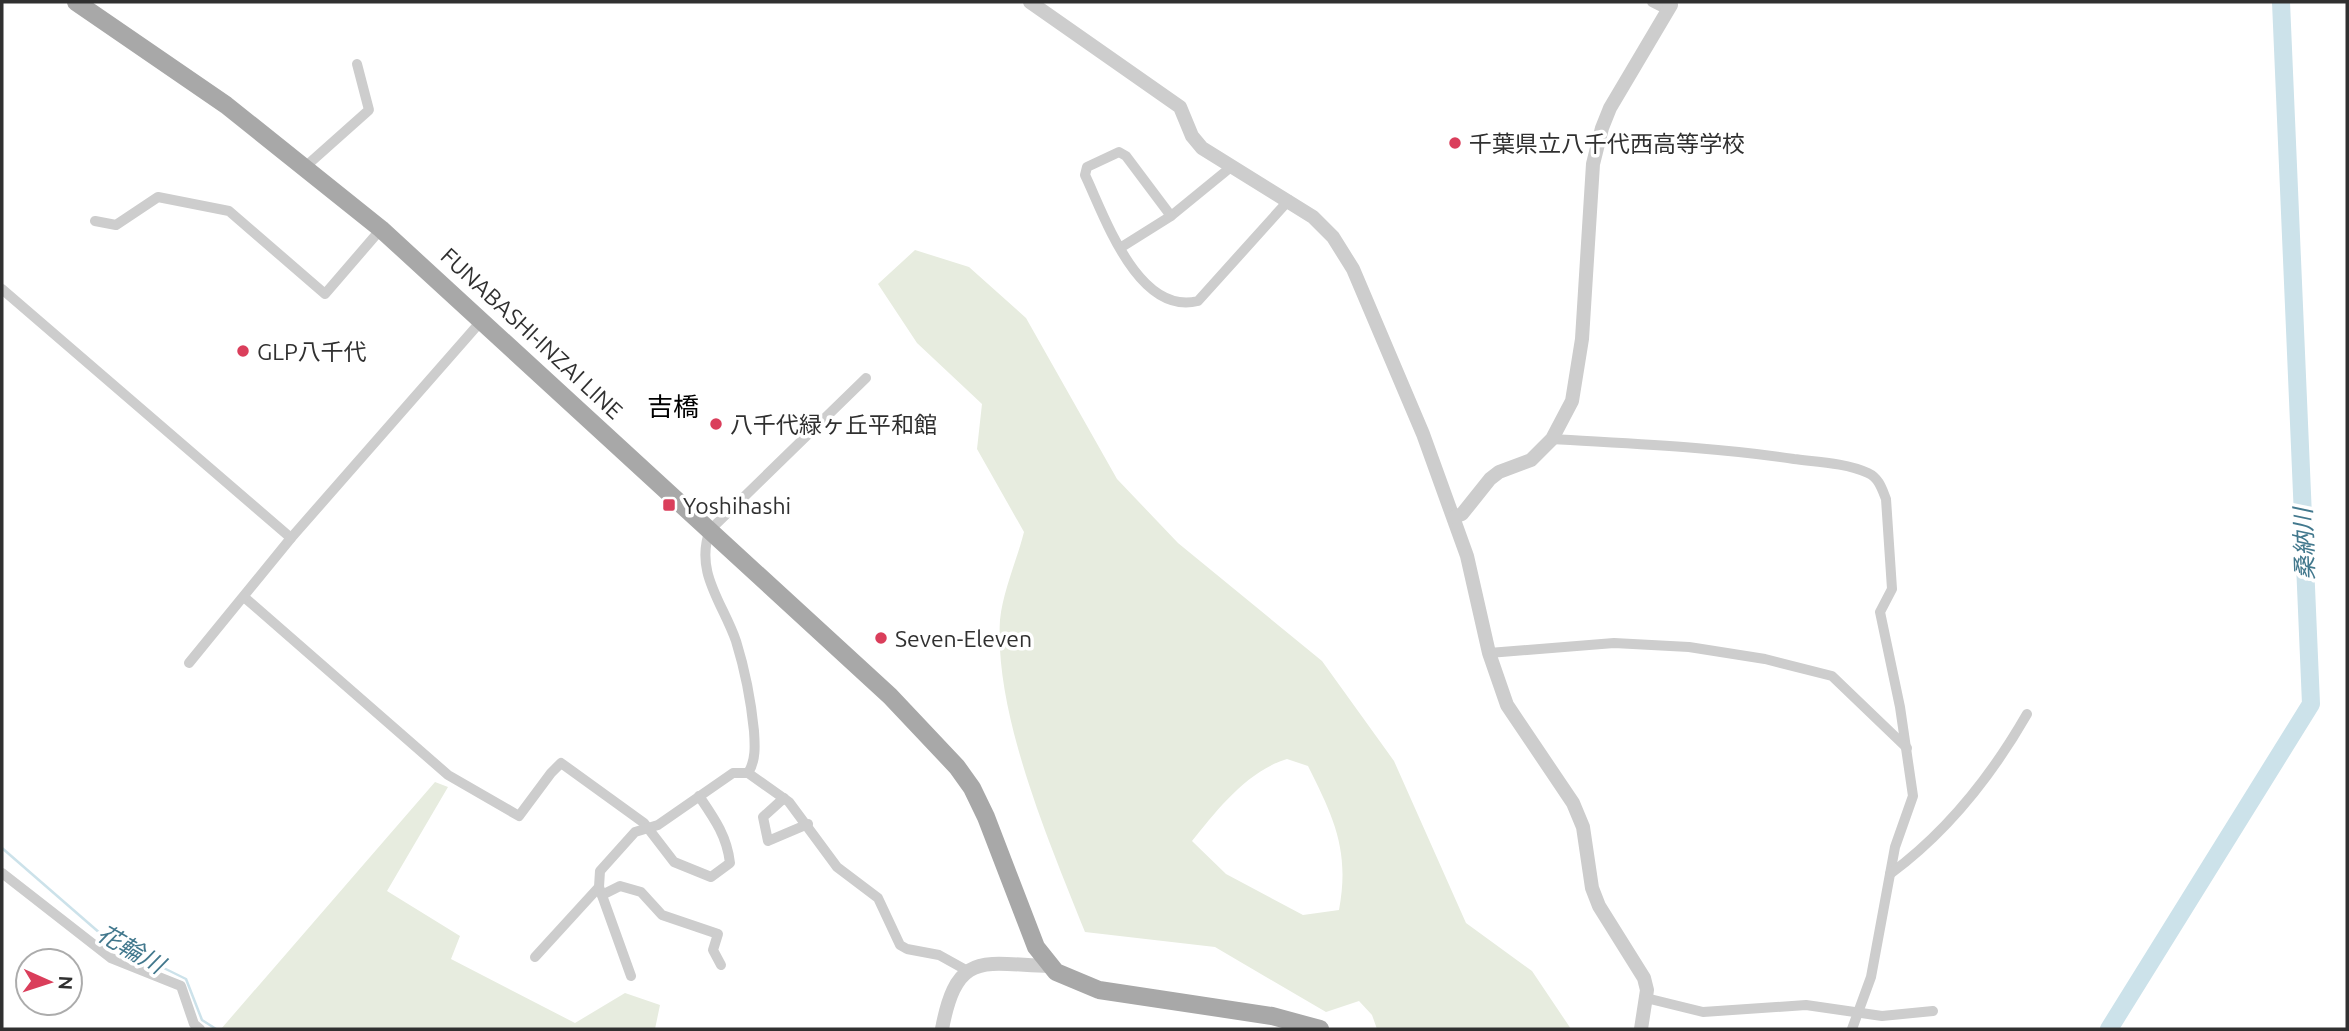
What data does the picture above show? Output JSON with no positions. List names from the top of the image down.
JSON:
{
  "streets": {
    "main road": ["FUNABASHI-INZAI LINE"]
  },
  "districts": ["吉橋"],
  "water": ["桑納川", "花輪川"],
  "places": {
    "other": [
      "千葉県立八千代西高等学校",
      "GLP八千代",
      "八千代緑ヶ丘平和館",
      "Seven-Eleven"
    ],
    "transit": ["Yoshihashi"]
  },
  "north": "right"
}
